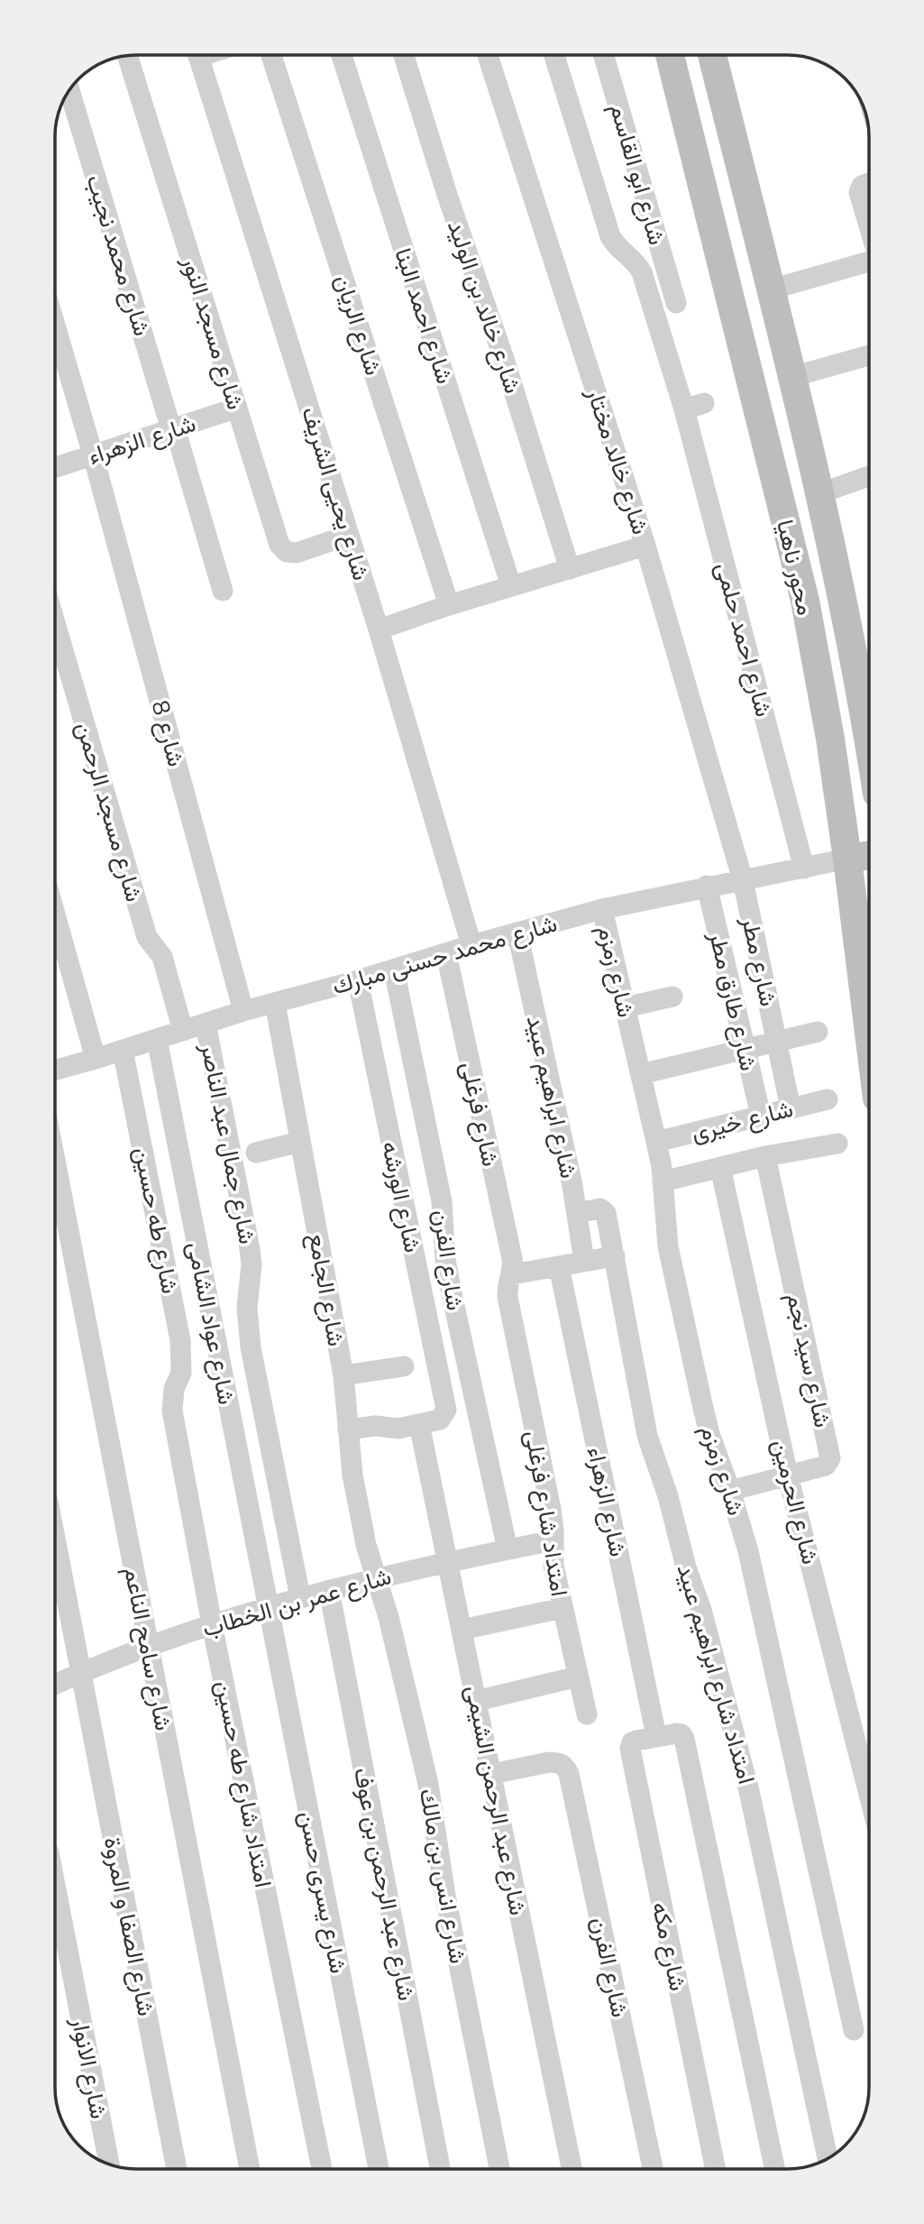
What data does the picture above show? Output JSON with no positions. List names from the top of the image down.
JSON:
{
  "streets": {
    "main road": ["محور ناهيا"],
    "street": [
      "شارع ابو القاسم",
      "شارع محمد نجيب",
      "شارع خالد بن الوليد",
      "شارع احمد البنا",
      "شارع الريان",
      "شارع مسجد النور",
      "شارع الزهراء",
      "شارع خالد مختار",
      "شارع يحيى الشريف",
      "شارع احمد حلمى",
      "شارع 8",
      "شارع مسجد الرحمن",
      "شارع محمد حسنى مبارك",
      "شارع مطر",
      "شارع زمزم",
      "شارع طارق مطر",
      "شارع ابراهيم عبيد",
      "شارع فرغلى",
      "شارع خيرى",
      "شارع جمال عبد الناصر",
      "شارع الورشه",
      "شارع طه حسين",
      "شارع الفرن",
      "شارع الجامع",
      "شارع عواد الشامى",
      "شارع سيد نجم",
      "شارع الحرمين",
      "امتداد شارع فرغلى",
      "شارع عمر بن الخطاب",
      "شارع سامح الناعم",
      "امتداد شارع ابراهيم عبيد",
      "امتداد شارع طه حسين",
      "شارع عبد الرحمن الشيمى",
      "شارع انس بن مالك",
      "شارع عبد الرحمن بن عوف",
      "شارع يسرى حسن",
      "شارع الصفا و المروة",
      "شارع مكه",
      "شارع الانوار"
    ]
  },
  "crossings": [
    ["شارع محمد نجيب", "شارع الزهراء"],
    ["شارع مسجد النور", "شارع الزهراء"],
    ["شارع مسجد النور", "شارع يحيى الشريف"],
    ["شارع الزهراء", "شارع 8"],
    ["شارع الزهراء", "شارع مكه"],
    ["شارع خالد مختار", "شارع محمد حسنى مبارك"],
    ["شارع خالد مختار", "شارع مطر"],
    ["شارع يحيى الشريف", "شارع محمد حسنى مبارك"],
    ["محور ناهيا", "شارع محمد حسنى مبارك"],
    ["شارع احمد حلمى", "شارع محمد حسنى مبارك"],
    ["شارع 8", "شارع محمد حسنى مبارك"],
    ["شارع مسجد الرحمن", "شارع محمد حسنى مبارك"],
    ["شارع محمد حسنى مبارك", "شارع مطر"],
    ["شارع محمد حسنى مبارك", "شارع زمزم"],
    ["شارع محمد حسنى مبارك", "شارع طارق مطر"],
    ["شارع محمد حسنى مبارك", "شارع ابراهيم عبيد"],
    ["شارع محمد حسنى مبارك", "شارع فرغلى"],
    ["شارع محمد حسنى مبارك", "شارع جمال عبد الناصر"],
    ["شارع محمد حسنى مبارك", "شارع الورشه"],
    ["شارع محمد حسنى مبارك", "شارع طه حسين"],
    ["شارع محمد حسنى مبارك", "شارع الفرن"],
    ["شارع محمد حسنى مبارك", "شارع الجامع"],
    ["شارع محمد حسنى مبارك", "شارع عواد الشامى"],
    ["شارع مطر", "شارع خيرى"],
    ["شارع زمزم", "شارع خيرى"],
    ["شارع زمزم", "شارع سيد نجم"],
    ["شارع طارق مطر", "شارع خيرى"],
    ["شارع ابراهيم عبيد", "امتداد شارع ابراهيم عبيد"],
    ["شارع فرغلى", "امتداد شارع فرغلى"],
    ["شارع جمال عبد الناصر", "شارع عمر بن الخطاب"],
    ["شارع الورشه", "شارع عبد الرحمن الشيمى"],
    ["شارع طه حسين", "امتداد شارع طه حسين"],
    ["شارع الفرن", "شارع عمر بن الخطاب"],
    ["شارع الفرن", "شارع عبد الرحمن الشيمى"],
    ["شارع الجامع", "شارع عمر بن الخطاب"],
    ["شارع الجامع", "شارع انس بن مالك"],
    ["شارع عواد الشامى", "شارع عمر بن الخطاب"],
    ["شارع عواد الشامى", "شارع يسرى حسن"],
    ["شارع سيد نجم", "شارع الحرمين"],
    ["امتداد شارع فرغلى", "شارع عمر بن الخطاب"],
    ["شارع عمر بن الخطاب", "شارع سامح الناعم"],
    ["شارع عمر بن الخطاب", "امتداد شارع طه حسين"],
    ["شارع عمر بن الخطاب", "شارع عبد الرحمن الشيمى"],
    ["شارع عمر بن الخطاب", "شارع انس بن مالك"],
    ["شارع عمر بن الخطاب", "شارع عبد الرحمن بن عوف"],
    ["شارع عمر بن الخطاب", "شارع يسرى حسن"],
    ["شارع عمر بن الخطاب", "شارع الصفا و المروة"]
  ]
}
